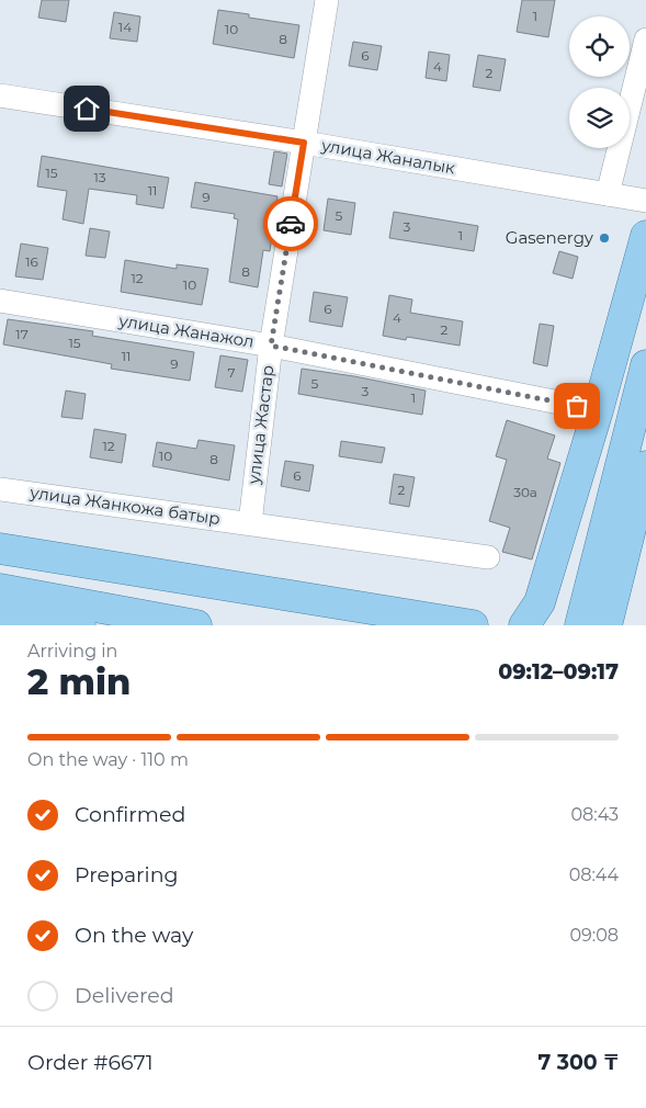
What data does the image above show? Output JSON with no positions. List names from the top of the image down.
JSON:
{
  "streets": {
    "street": [
      "улица Жаналык",
      "улица Жанажол",
      "улица Жастар",
      "улица Жанкожа батыр"
    ]
  },
  "crossings": [
    ["улица Жаналык", "улица Жастар"],
    ["улица Жанажол", "улица Жастар"],
    ["улица Жастар", "улица Жанкожа батыр"]
  ],
  "places": ["Gasenergy"],
  "house_numbers": [
    "1",
    "14",
    "10",
    "8",
    "6",
    "4",
    "2",
    "15",
    "13",
    "11",
    "9",
    "5",
    "3",
    "1",
    "16",
    "8",
    "12",
    "10",
    "6",
    "4",
    "2",
    "17",
    "15",
    "11",
    "9",
    "7",
    "5",
    "3",
    "1",
    "12",
    "10",
    "8",
    "6",
    "2",
    "30а"
  ],
  "page": {
    "heading": ["2 min", "Arriving in", "09:12–09:17"],
    "panel": ["Order #6671", "7 300 ₸"],
    "bar": "On the way · 110 m",
    "list": [
      ["Confirmed", "08:43"],
      ["Preparing", "08:44"],
      ["On the way", "09:08"],
      "Delivered"
    ]
  }
}
